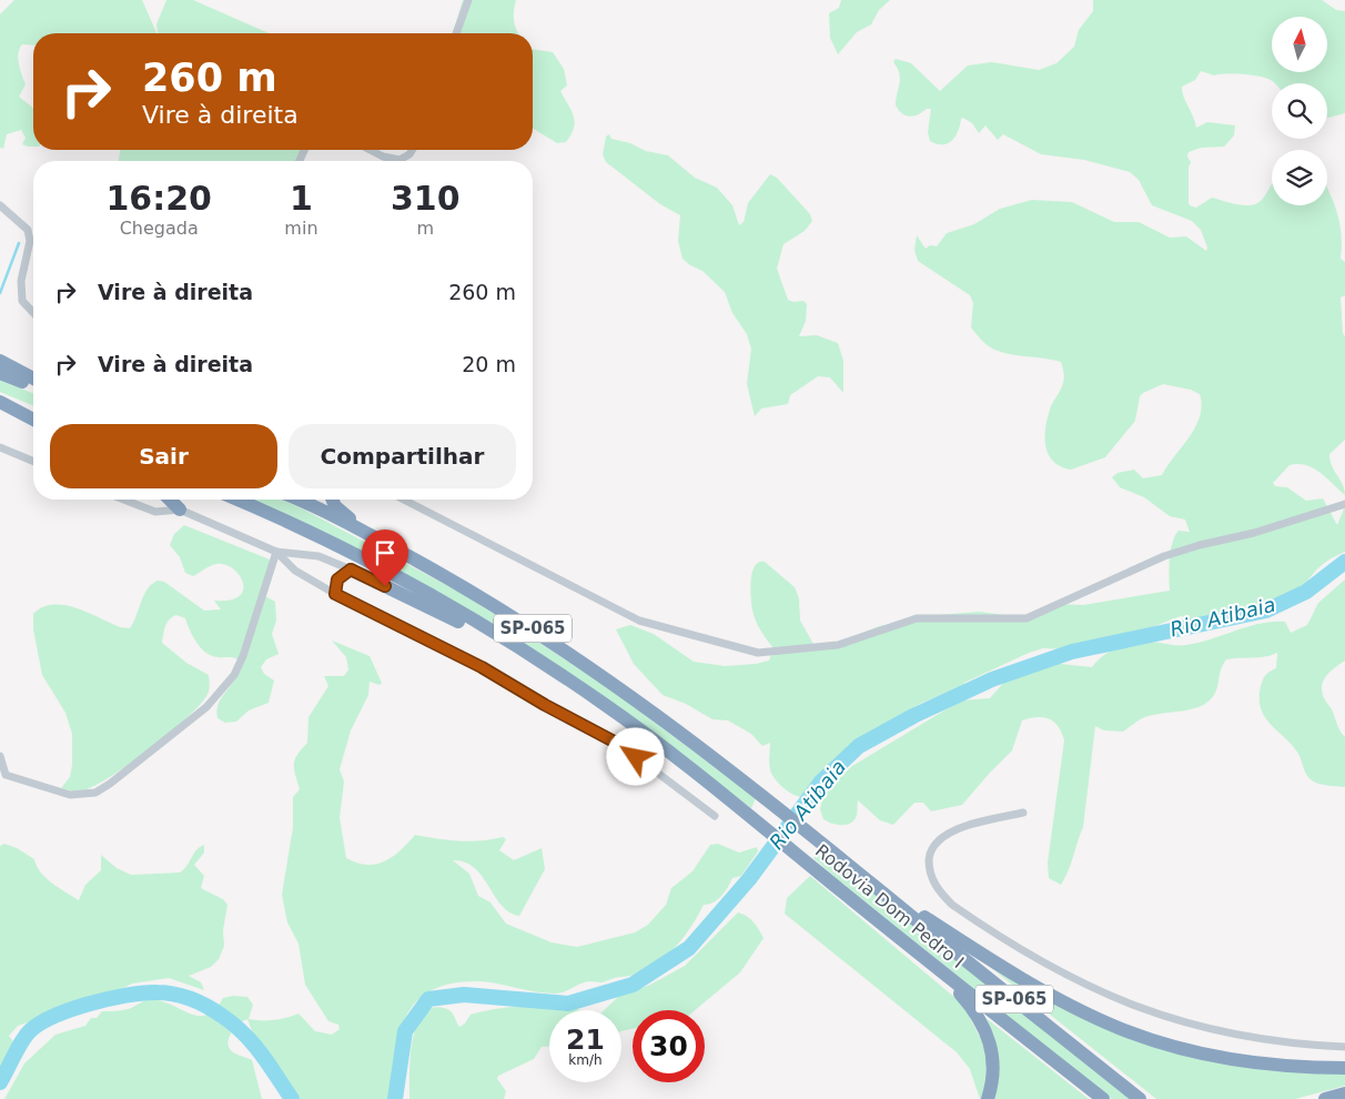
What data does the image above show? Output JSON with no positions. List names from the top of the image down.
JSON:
{
  "streets": {
    "highway": ["SP-065", "Rodovia Dom Pedro I"]
  },
  "water": ["Rio Atibaia"],
  "north": "top",
  "page": {
    "turn": ["260 m", "Vire à direita"],
    "eta": [
      "16:20",
      "Chegada",
      "1",
      "min",
      "310",
      "m"
    ],
    "list": [
      {
        "name": "Vire à direita",
        "value": "260 m"
      },
      {
        "name": "Vire à direita",
        "value": "20 m"
      }
    ],
    "buttons": ["Sair", "Compartilhar"],
    "speed": "21 km/h",
    "limit": "30"
  }
}
